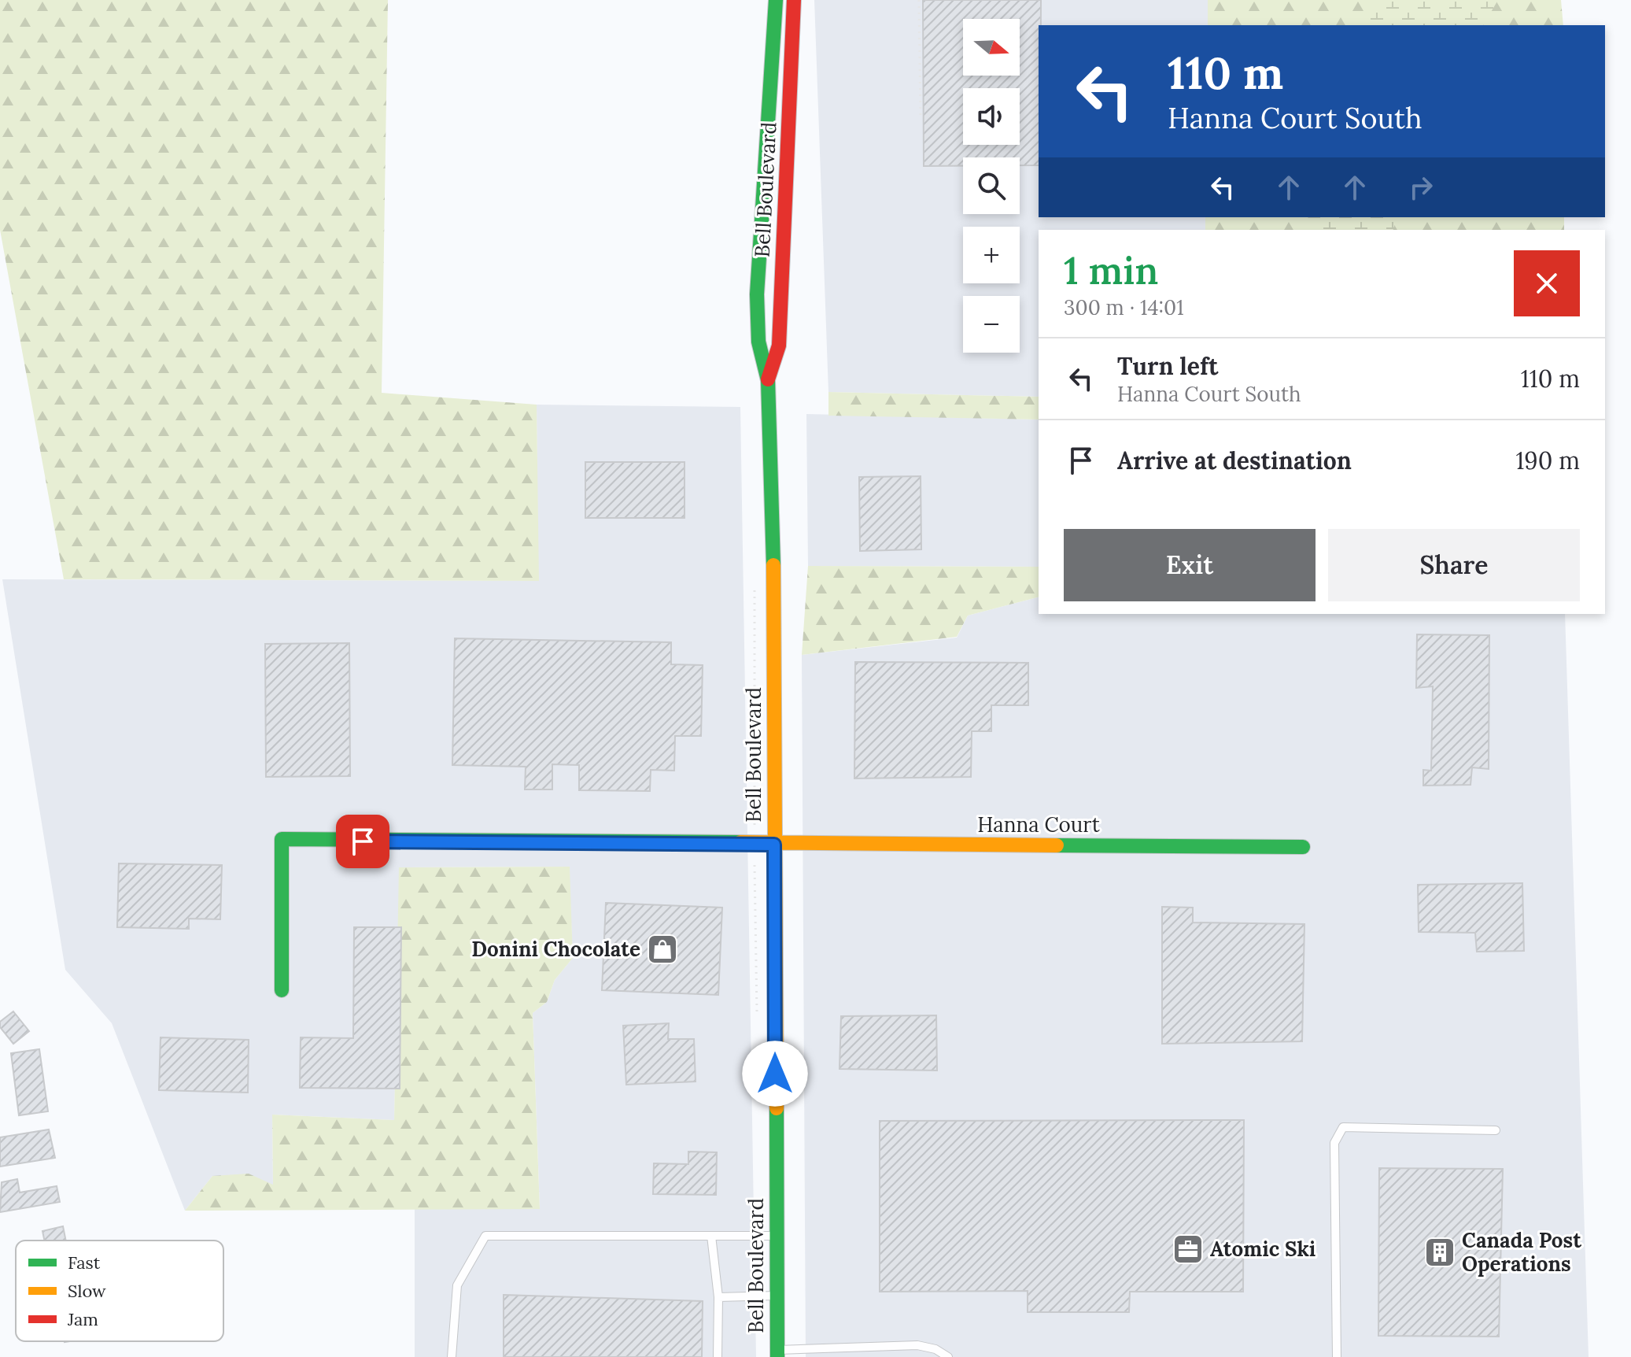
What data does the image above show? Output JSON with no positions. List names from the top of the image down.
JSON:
{
  "streets": {
    "main road": ["Bell Boulevard", "Hanna Court"]
  },
  "crossings": [
    ["Bell Boulevard", "Hanna Court"]
  ],
  "places": {
    "shop": ["Donini Chocolate"],
    "office": ["Atomic Ski"],
    "building": ["Canada Post Operations"]
  },
  "legend": ["Fast", "Slow", "Jam"],
  "north": "right",
  "page": {
    "map_buttons": ["+", "−"],
    "turn": ["110 m", "Hanna Court South"],
    "heading": ["1 min", "300 m · 14:01"],
    "list": [
      {
        "name": "Turn left",
        "note": "Hanna Court South",
        "value": "110 m"
      },
      {
        "name": "Arrive at destination",
        "value": "190 m"
      }
    ],
    "buttons": ["Exit", "Share"]
  }
}
